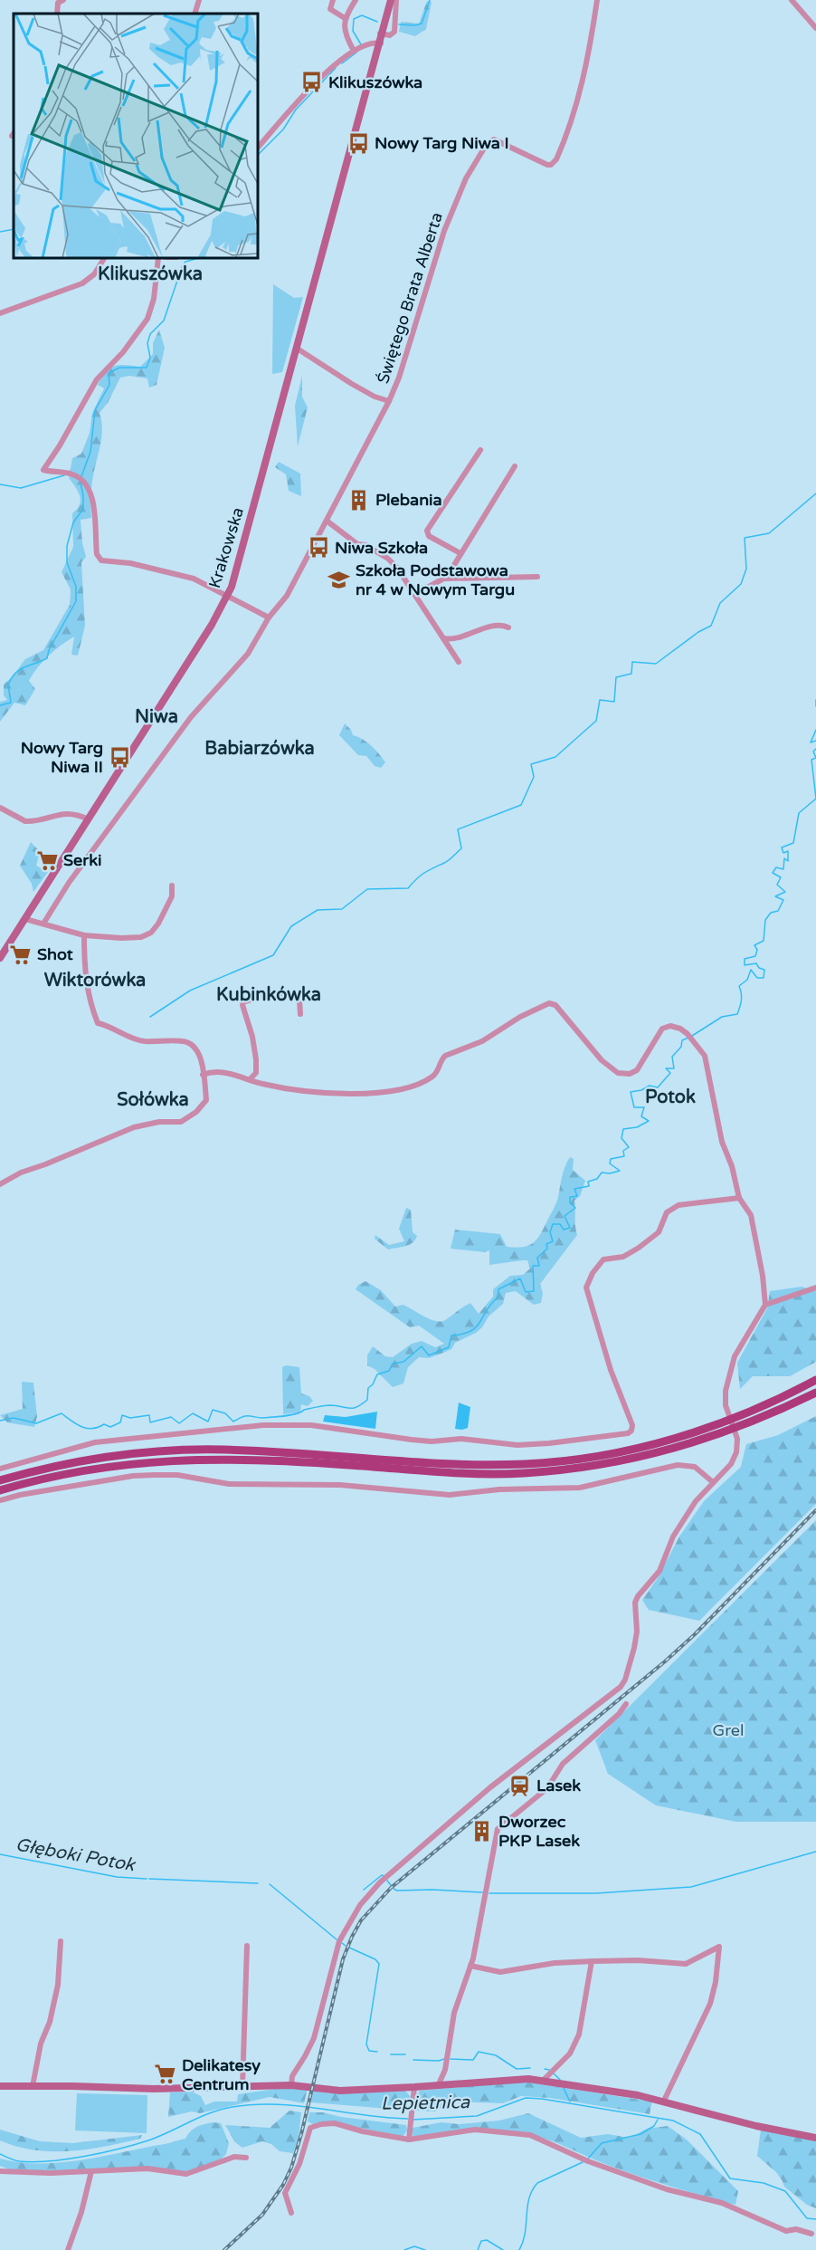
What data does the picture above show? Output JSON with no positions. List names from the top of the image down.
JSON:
{
  "streets": {
    "main road": ["Krakowska"],
    "street": ["Świętego Brata Alberta"]
  },
  "districts": [
    "Klikuszówka",
    "Niwa",
    "Babiarzówka",
    "Wiktorówka",
    "Kubinkówka",
    "Potok",
    "Sołówka"
  ],
  "water": ["Głęboki Potok", "Lepietnica"],
  "parks": ["Grel"],
  "places": {
    "bus stop": [
      "Klikuszówka",
      "Nowy Targ Niwa I",
      "Niwa Szkoła",
      "Nowy Targ Niwa II"
    ],
    "building": ["Plebania", "Dworzec PKP Lasek"],
    "school or university": ["Szkoła Podstawowa nr 4 w Nowym Targu"],
    "supermarket": ["Serki", "Shot", "Delikatesy Centrum"],
    "station": ["Lasek"]
  }
}
